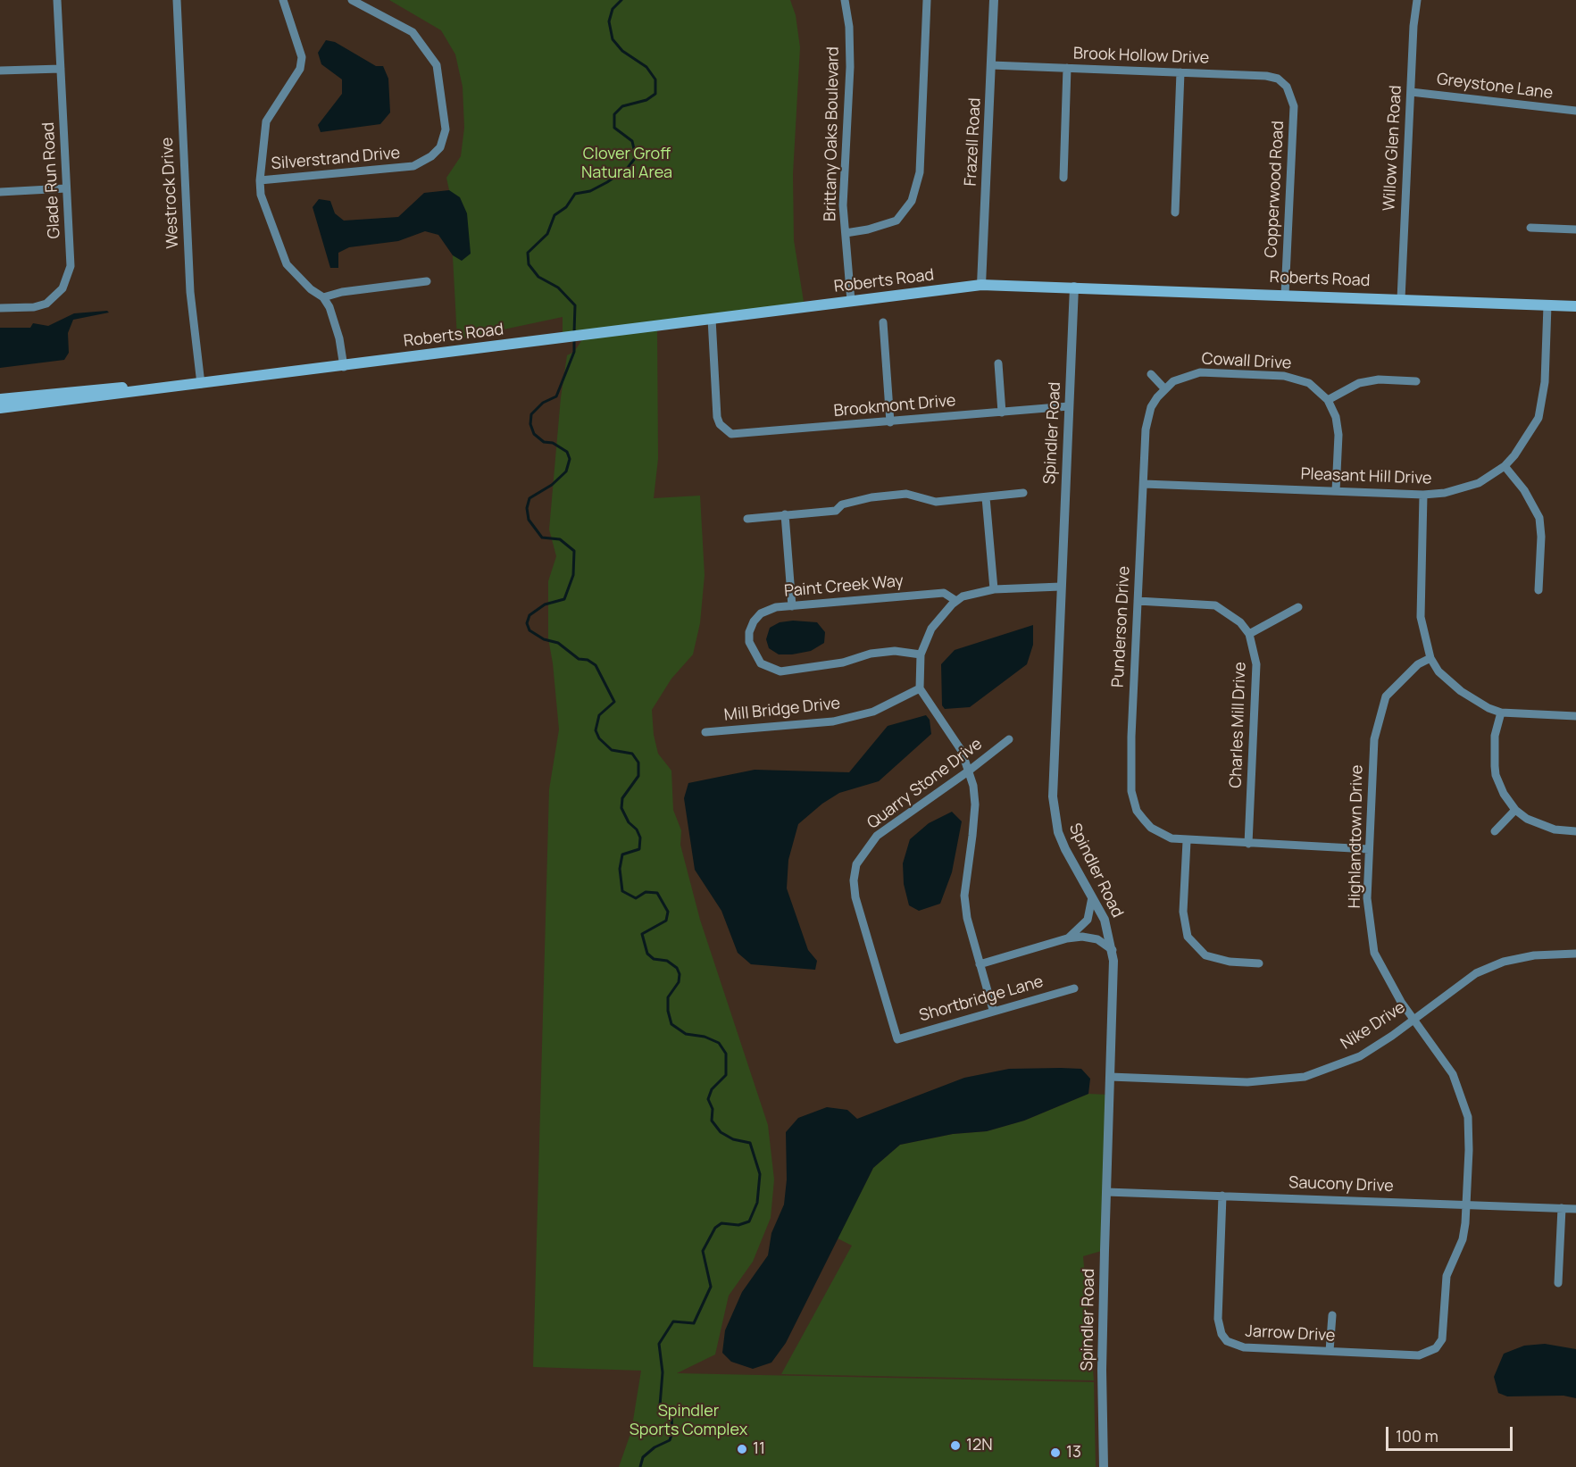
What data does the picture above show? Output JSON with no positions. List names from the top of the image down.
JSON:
{
  "streets": {
    "main road": ["Roberts Road"],
    "street": [
      "Brook Hollow Drive",
      "Greystone Lane",
      "Brittany Oaks Boulevard",
      "Frazell Road",
      "Willow Glen Road",
      "Silverstrand Drive",
      "Glade Run Road",
      "Copperwood Road",
      "Westrock Drive",
      "Cowall Drive",
      "Brookmont Drive",
      "Spindler Road",
      "Pleasant Hill Drive",
      "Paint Creek Way",
      "Punderson Drive",
      "Mill Bridge Drive",
      "Charles Mill Drive",
      "Quarry Stone Drive",
      "Highlandtown Drive",
      "Shortbridge Lane",
      "Nike Drive",
      "Saucony Drive",
      "Jarrow Drive"
    ]
  },
  "crossings": [
    ["Brook Hollow Drive", "Frazell Road"],
    ["Brook Hollow Drive", "Copperwood Road"],
    ["Greystone Lane", "Willow Glen Road"],
    ["Brittany Oaks Boulevard", "Roberts Road"],
    ["Frazell Road", "Roberts Road"],
    ["Willow Glen Road", "Roberts Road"],
    ["Copperwood Road", "Roberts Road"],
    ["Westrock Drive", "Roberts Road"],
    ["Roberts Road", "Brookmont Drive"],
    ["Roberts Road", "Spindler Road"],
    ["Roberts Road", "Pleasant Hill Drive"],
    ["Cowall Drive", "Pleasant Hill Drive"],
    ["Cowall Drive", "Punderson Drive"],
    ["Brookmont Drive", "Spindler Road"],
    ["Spindler Road", "Nike Drive"],
    ["Spindler Road", "Saucony Drive"],
    ["Pleasant Hill Drive", "Punderson Drive"],
    ["Punderson Drive", "Charles Mill Drive"],
    ["Punderson Drive", "Highlandtown Drive"],
    ["Quarry Stone Drive", "Shortbridge Lane"],
    ["Highlandtown Drive", "Nike Drive"],
    ["Highlandtown Drive", "Saucony Drive"],
    ["Highlandtown Drive", "Jarrow Drive"],
    ["Saucony Drive", "Jarrow Drive"]
  ],
  "parks": ["Clover Groff Natural Area", "Spindler Sports Complex"],
  "places": ["12N", "11", "13"],
  "scale_bar": "100 m"
}
